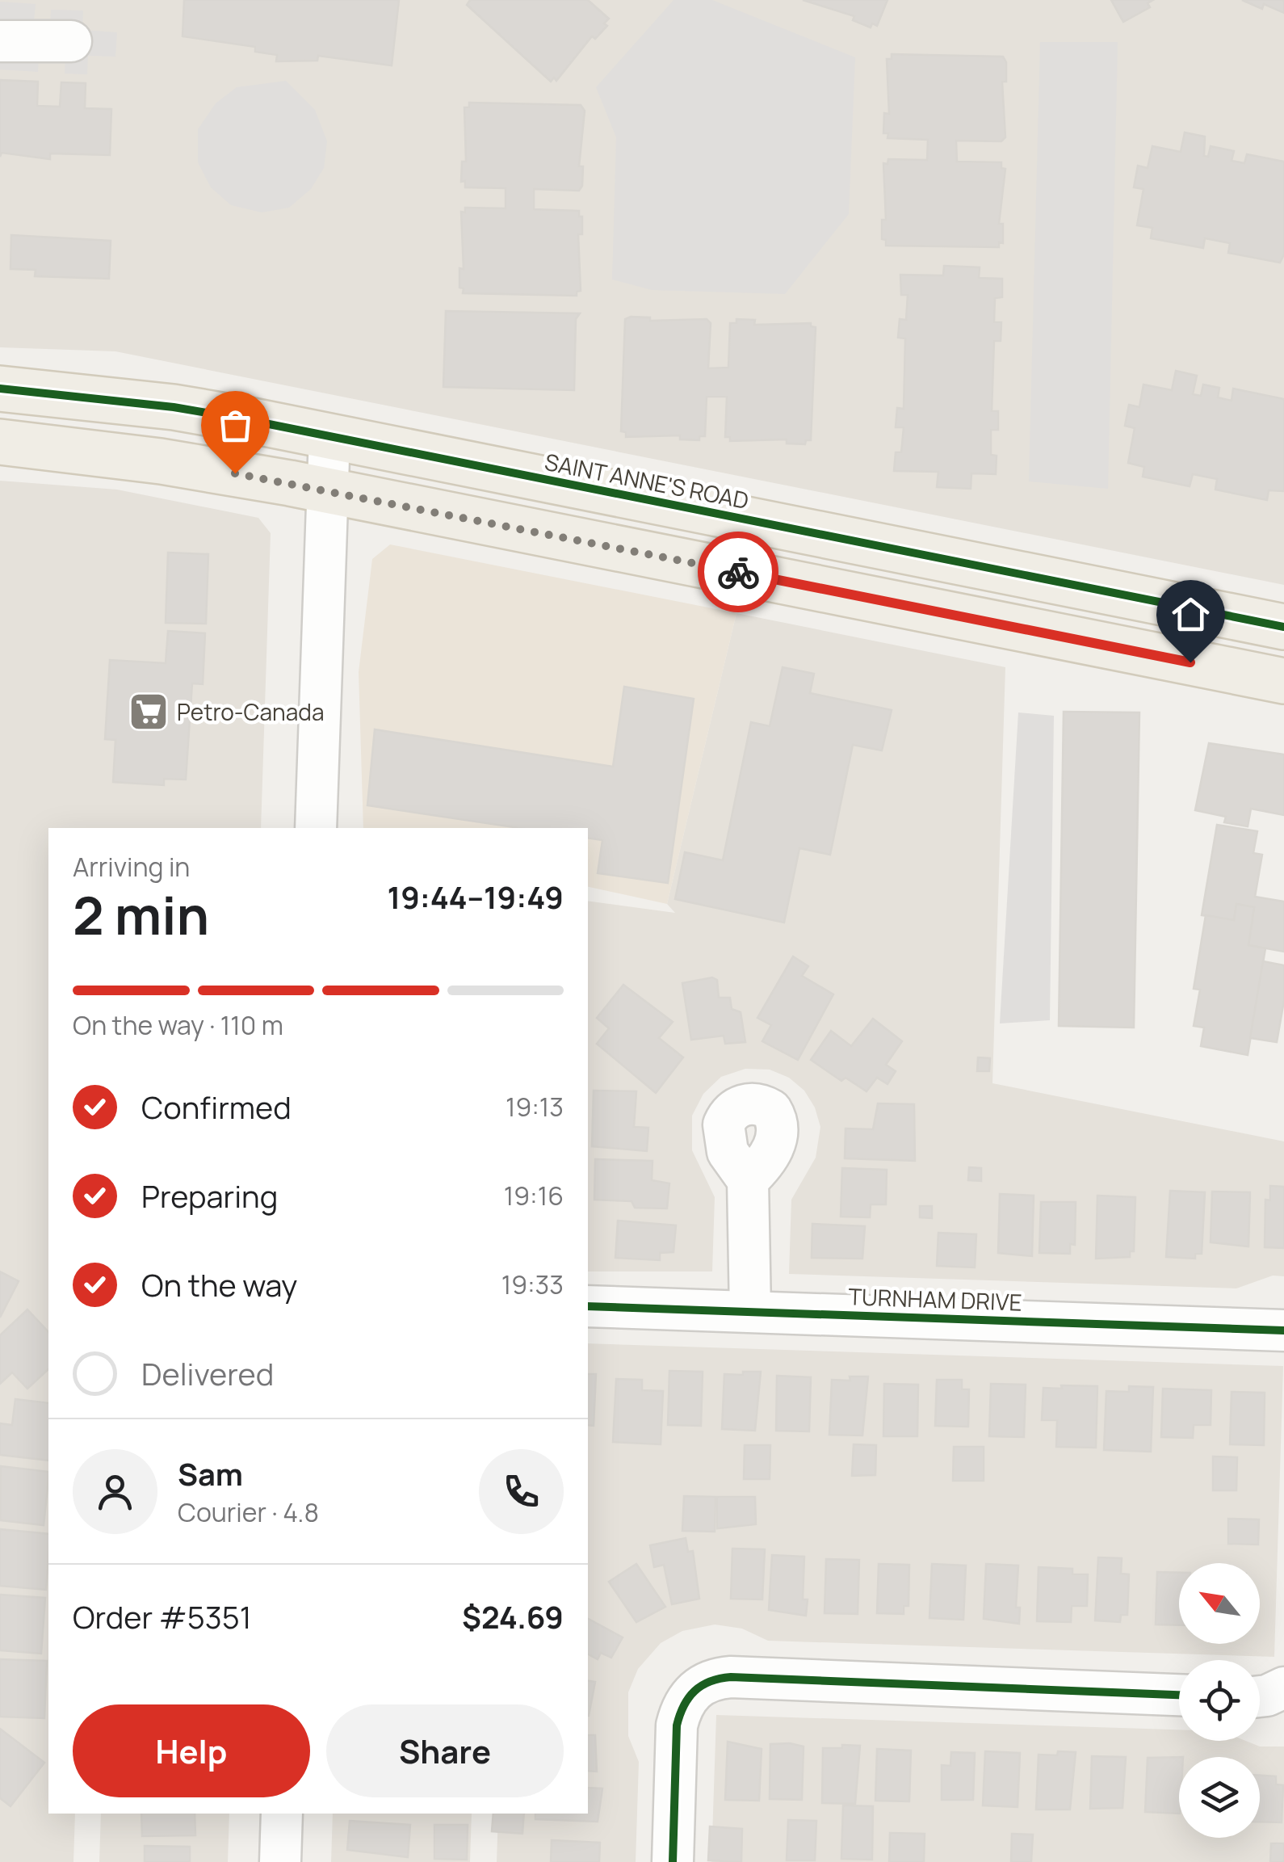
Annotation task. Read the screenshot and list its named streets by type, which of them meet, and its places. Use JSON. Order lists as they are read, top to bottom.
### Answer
{
  "streets": {
    "main road": ["SAINT ANNE'S ROAD"],
    "street": ["TURNHAM DRIVE"]
  },
  "places": {
    "supermarket": ["Petro-Canada"]
  },
  "north": "top left",
  "page": {
    "heading": ["2 min", "Arriving in", "19:44–19:49"],
    "panel": [
      "Sam",
      "Courier · 4.8",
      "Order #5351",
      "$24.69"
    ],
    "bar": "On the way · 110 m",
    "list": [
      ["Confirmed", "19:13"],
      ["Preparing", "19:16"],
      ["On the way", "19:33"],
      "Delivered"
    ],
    "buttons": ["Help", "Share"]
  }
}
